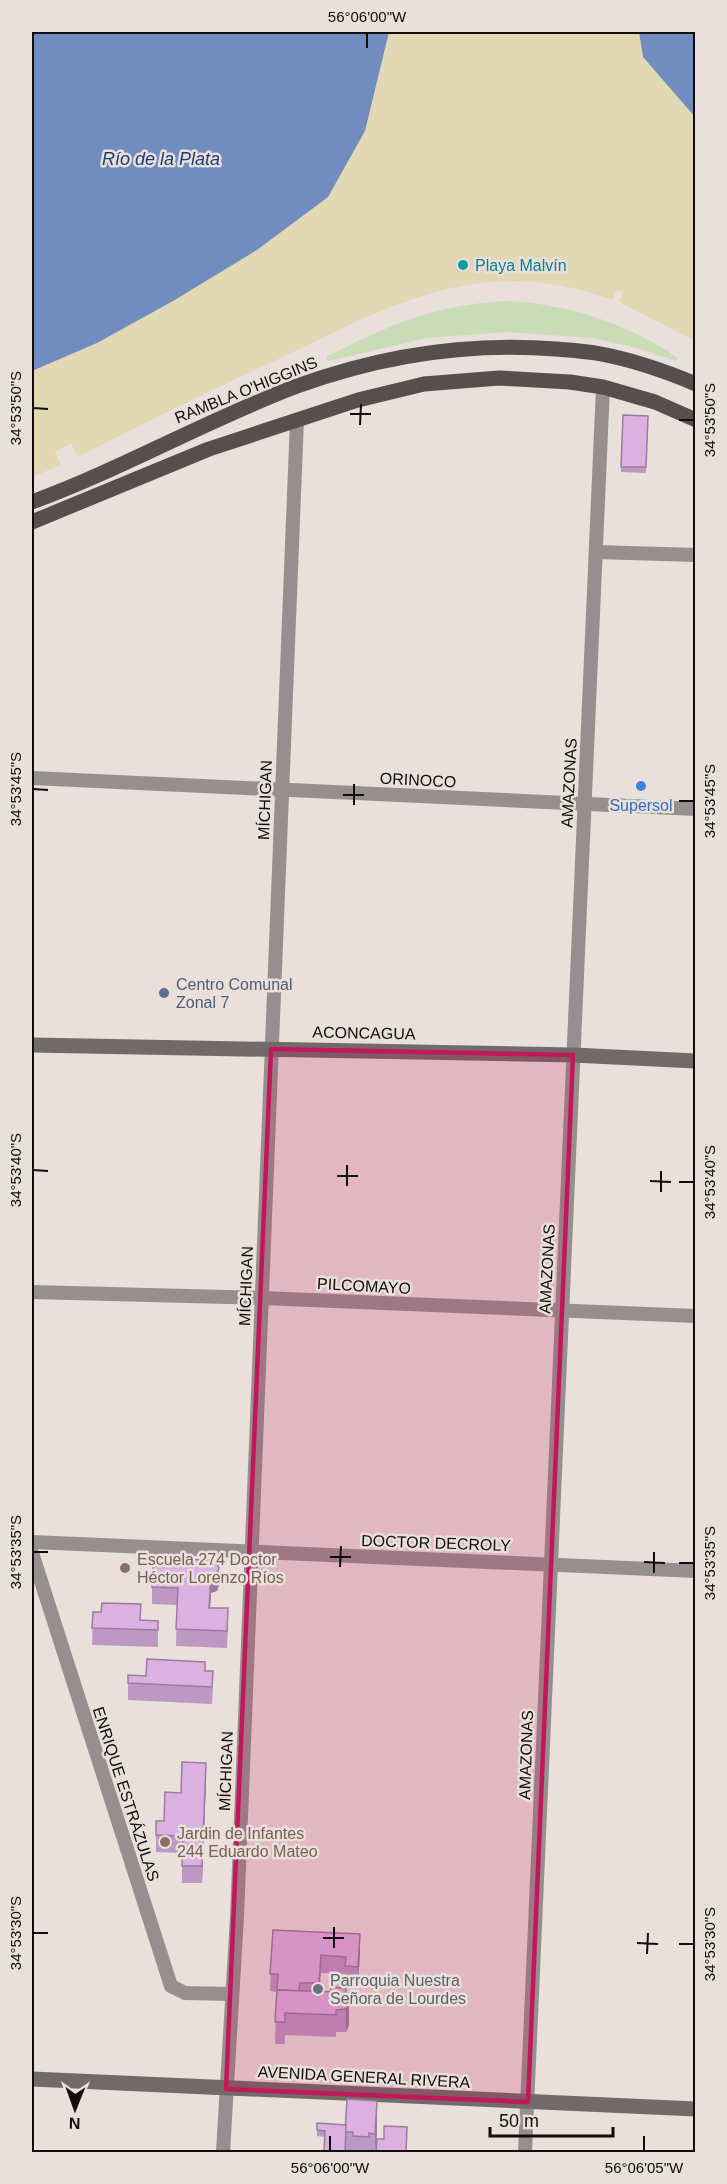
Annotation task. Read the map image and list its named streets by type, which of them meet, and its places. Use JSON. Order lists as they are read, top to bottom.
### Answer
{
  "streets": {
    "main road": ["RAMBLA O'HIGGINS"],
    "street": [
      "ORINOCO",
      "AMAZONAS",
      "MÍCHIGAN",
      "ACONCAGUA",
      "PILCOMAYO",
      "DOCTOR DECROLY",
      "ENRIQUE ESTRÁZULAS",
      "AVENIDA GENERAL RIVERA"
    ]
  },
  "crossings": [
    ["ORINOCO", "AMAZONAS"],
    ["ORINOCO", "MÍCHIGAN"],
    ["AMAZONAS", "ACONCAGUA"],
    ["AMAZONAS", "PILCOMAYO"],
    ["AMAZONAS", "DOCTOR DECROLY"],
    ["AMAZONAS", "AVENIDA GENERAL RIVERA"],
    ["MÍCHIGAN", "ACONCAGUA"],
    ["MÍCHIGAN", "PILCOMAYO"],
    ["MÍCHIGAN", "DOCTOR DECROLY"],
    ["MÍCHIGAN", "ENRIQUE ESTRÁZULAS"],
    ["MÍCHIGAN", "AVENIDA GENERAL RIVERA"]
  ],
  "water": ["Río de la Plata"],
  "places": [
    "Playa Malvín",
    "Supersol",
    "Centro Comunal Zonal 7",
    "Escuela 274 Doctor Héctor Lorenzo Ríos",
    "Jardin de Infantes 244 Eduardo Mateo",
    "Parroquia Nuestra Señora de Lourdes"
  ],
  "scale_bar": "50 m",
  "north": "bottom",
  "coordinates": [
    "56°06'00\"W",
    "34°53'50\"S",
    "34°53'45\"S",
    "34°53'40\"S",
    "34°53'35\"S",
    "34°53'30\"S",
    "56°06'05\"W"
  ]
}
